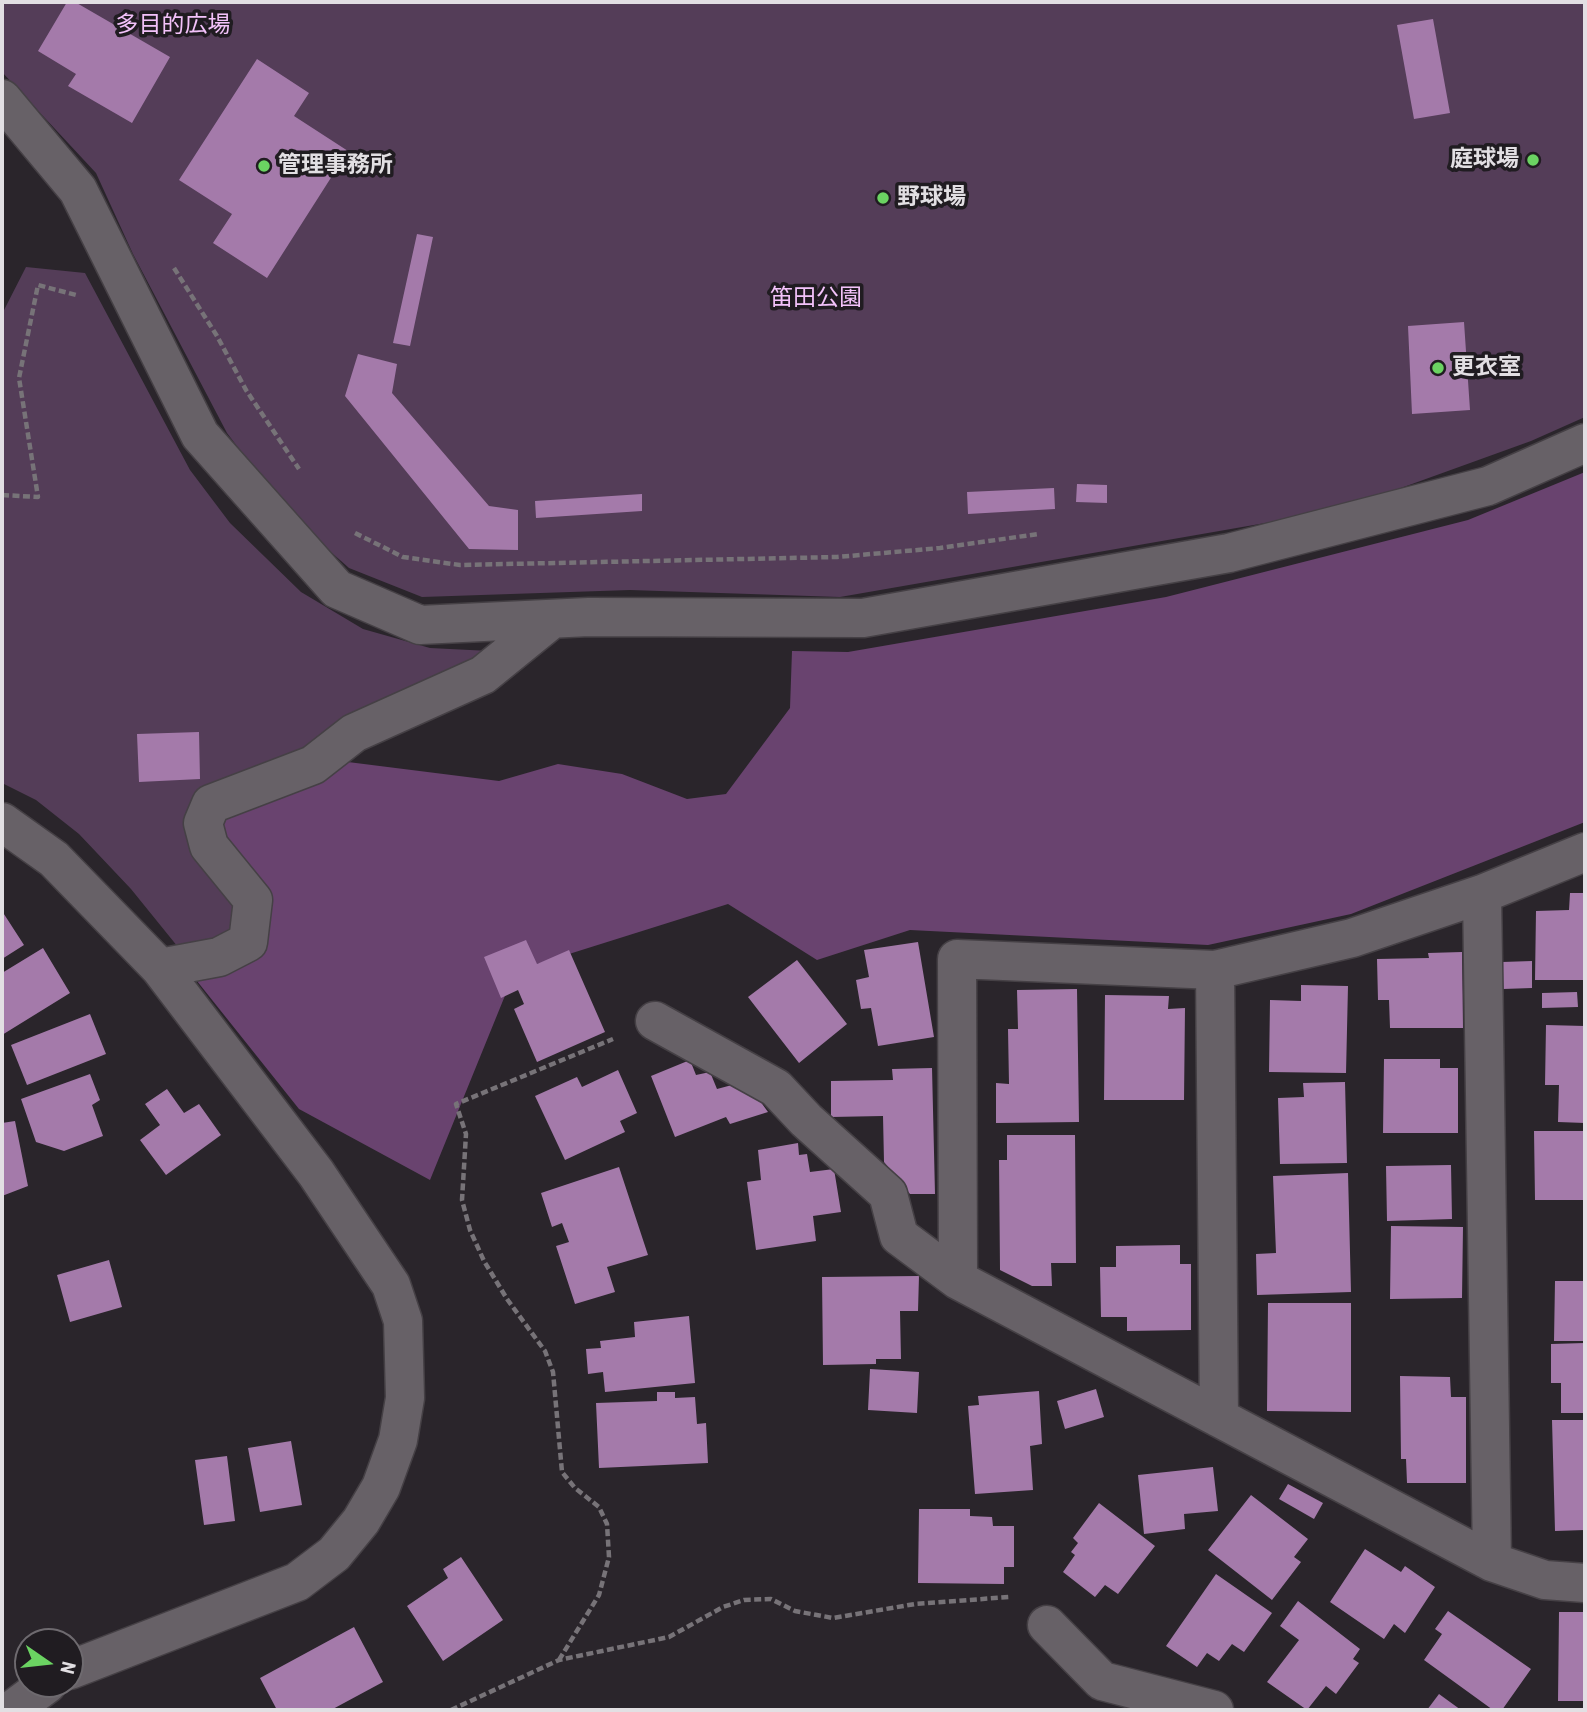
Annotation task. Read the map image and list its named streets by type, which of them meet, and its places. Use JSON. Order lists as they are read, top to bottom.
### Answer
{
  "parks": ["多目的広場", "笛田公園"],
  "places": [
    "庭球場",
    "管理事務所",
    "野球場",
    "更衣室"
  ],
  "north": "right"
}
